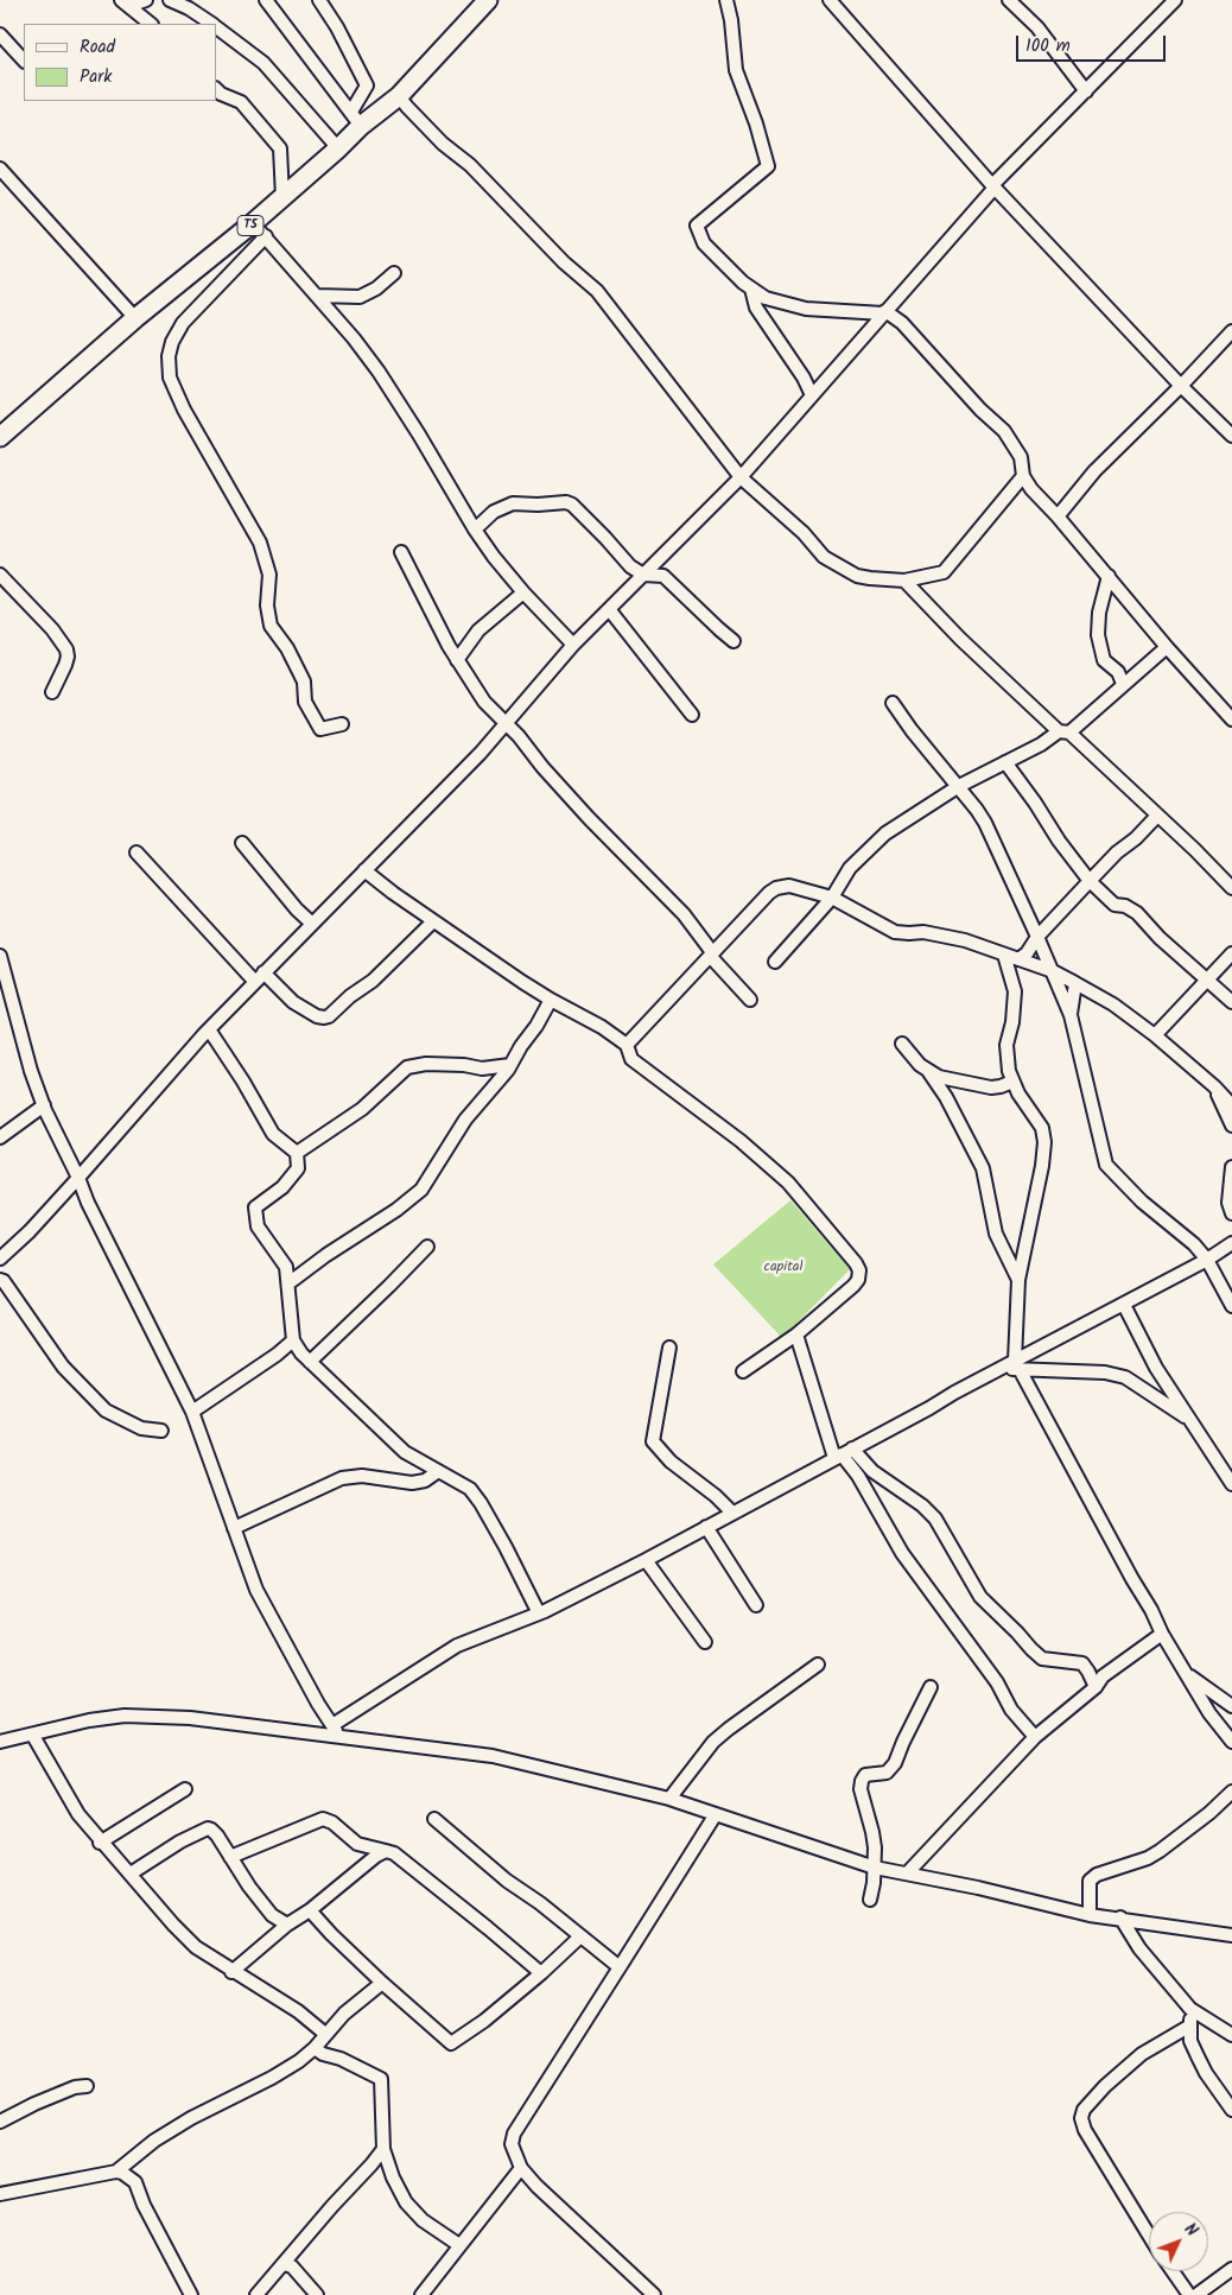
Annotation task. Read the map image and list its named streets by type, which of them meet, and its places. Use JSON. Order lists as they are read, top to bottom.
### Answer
{
  "streets": {
    "highway": ["T5"]
  },
  "parks": ["capital"],
  "legend": ["Road", "Park"],
  "scale_bar": "100 m",
  "north": "top right"
}
